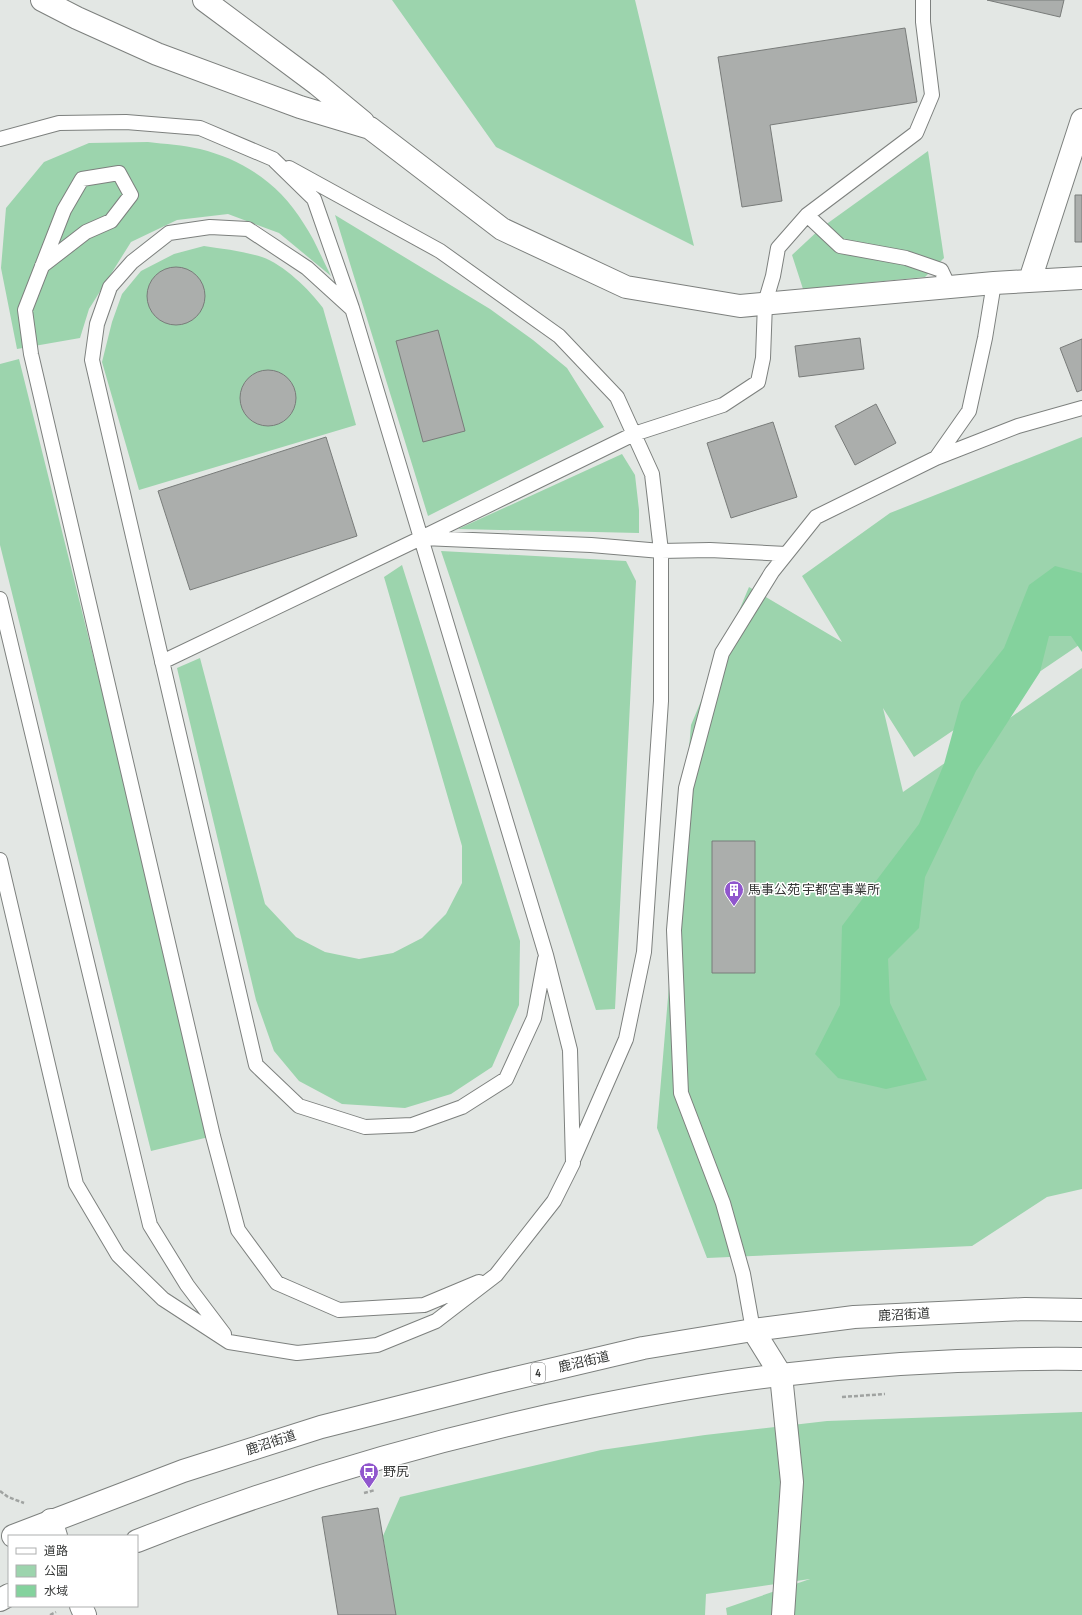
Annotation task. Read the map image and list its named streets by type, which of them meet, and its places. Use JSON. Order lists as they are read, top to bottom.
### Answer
{
  "streets": {
    "main road": ["鹿沼街道", "4"]
  },
  "places": {
    "building": ["馬事公苑 宇都宮事業所"],
    "bus stop": ["野尻"]
  },
  "legend": ["道路", "公園", "水域"]
}
